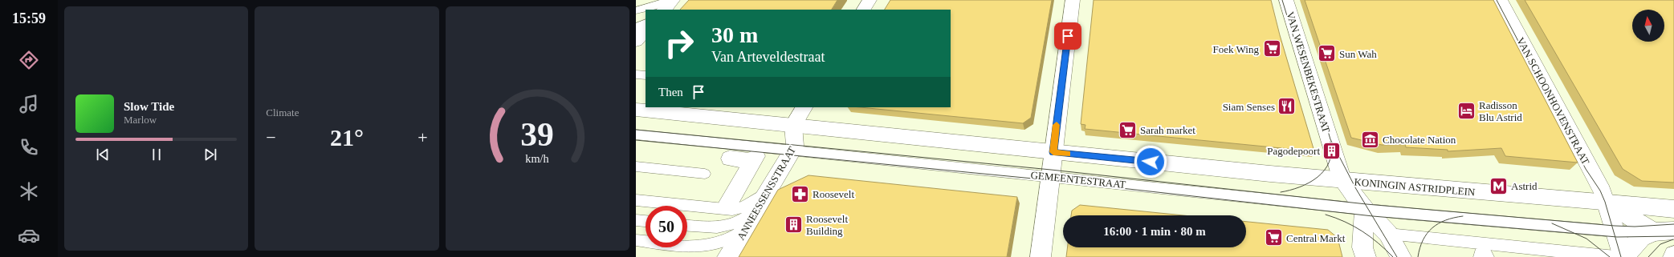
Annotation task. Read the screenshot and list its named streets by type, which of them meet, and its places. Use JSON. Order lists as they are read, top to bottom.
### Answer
{
  "streets": {
    "street": [
      "VAN WESENBEKESTRAAT",
      "VAN SCHOONHOVENSTRAAT",
      "KONINGIN ASTRIDPLEIN",
      "ANNEESSENSSTRAAT"
    ],
    "lane": ["GEMEENTESTRAAT"]
  },
  "crossings": [
    ["VAN WESENBEKESTRAAT", "KONINGIN ASTRIDPLEIN"],
    ["VAN SCHOONHOVENSTRAAT", "KONINGIN ASTRIDPLEIN"],
    ["GEMEENTESTRAAT", "KONINGIN ASTRIDPLEIN"],
    ["GEMEENTESTRAAT", "ANNEESSENSSTRAAT"]
  ],
  "places": {
    "supermarket": [
      "Foek Wing",
      "Sun Wah",
      "Sarah market",
      "Central Markt"
    ],
    "restaurant": ["Siam Senses"],
    "hotel": ["Radisson Blu Astrid"],
    "museum": ["Chocolate Nation"],
    "building": ["Pagodepoort", "Roosevelt Building"],
    "metro station": ["Astrid"],
    "pharmacy": ["Roosevelt"]
  },
  "north": "top",
  "page": {
    "tabs": "15:59",
    "tile": "Climate",
    "turn": ["30 m", "Van Arteveldestraat"],
    "then": "Then",
    "song": ["Slow Tide", "Marlow"],
    "heat": ["−", "21°", "+"],
    "limit": "50",
    "trip": "16:00 · 1 min · 80 m",
    "gauge": ["39", "km/h"]
  }
}
